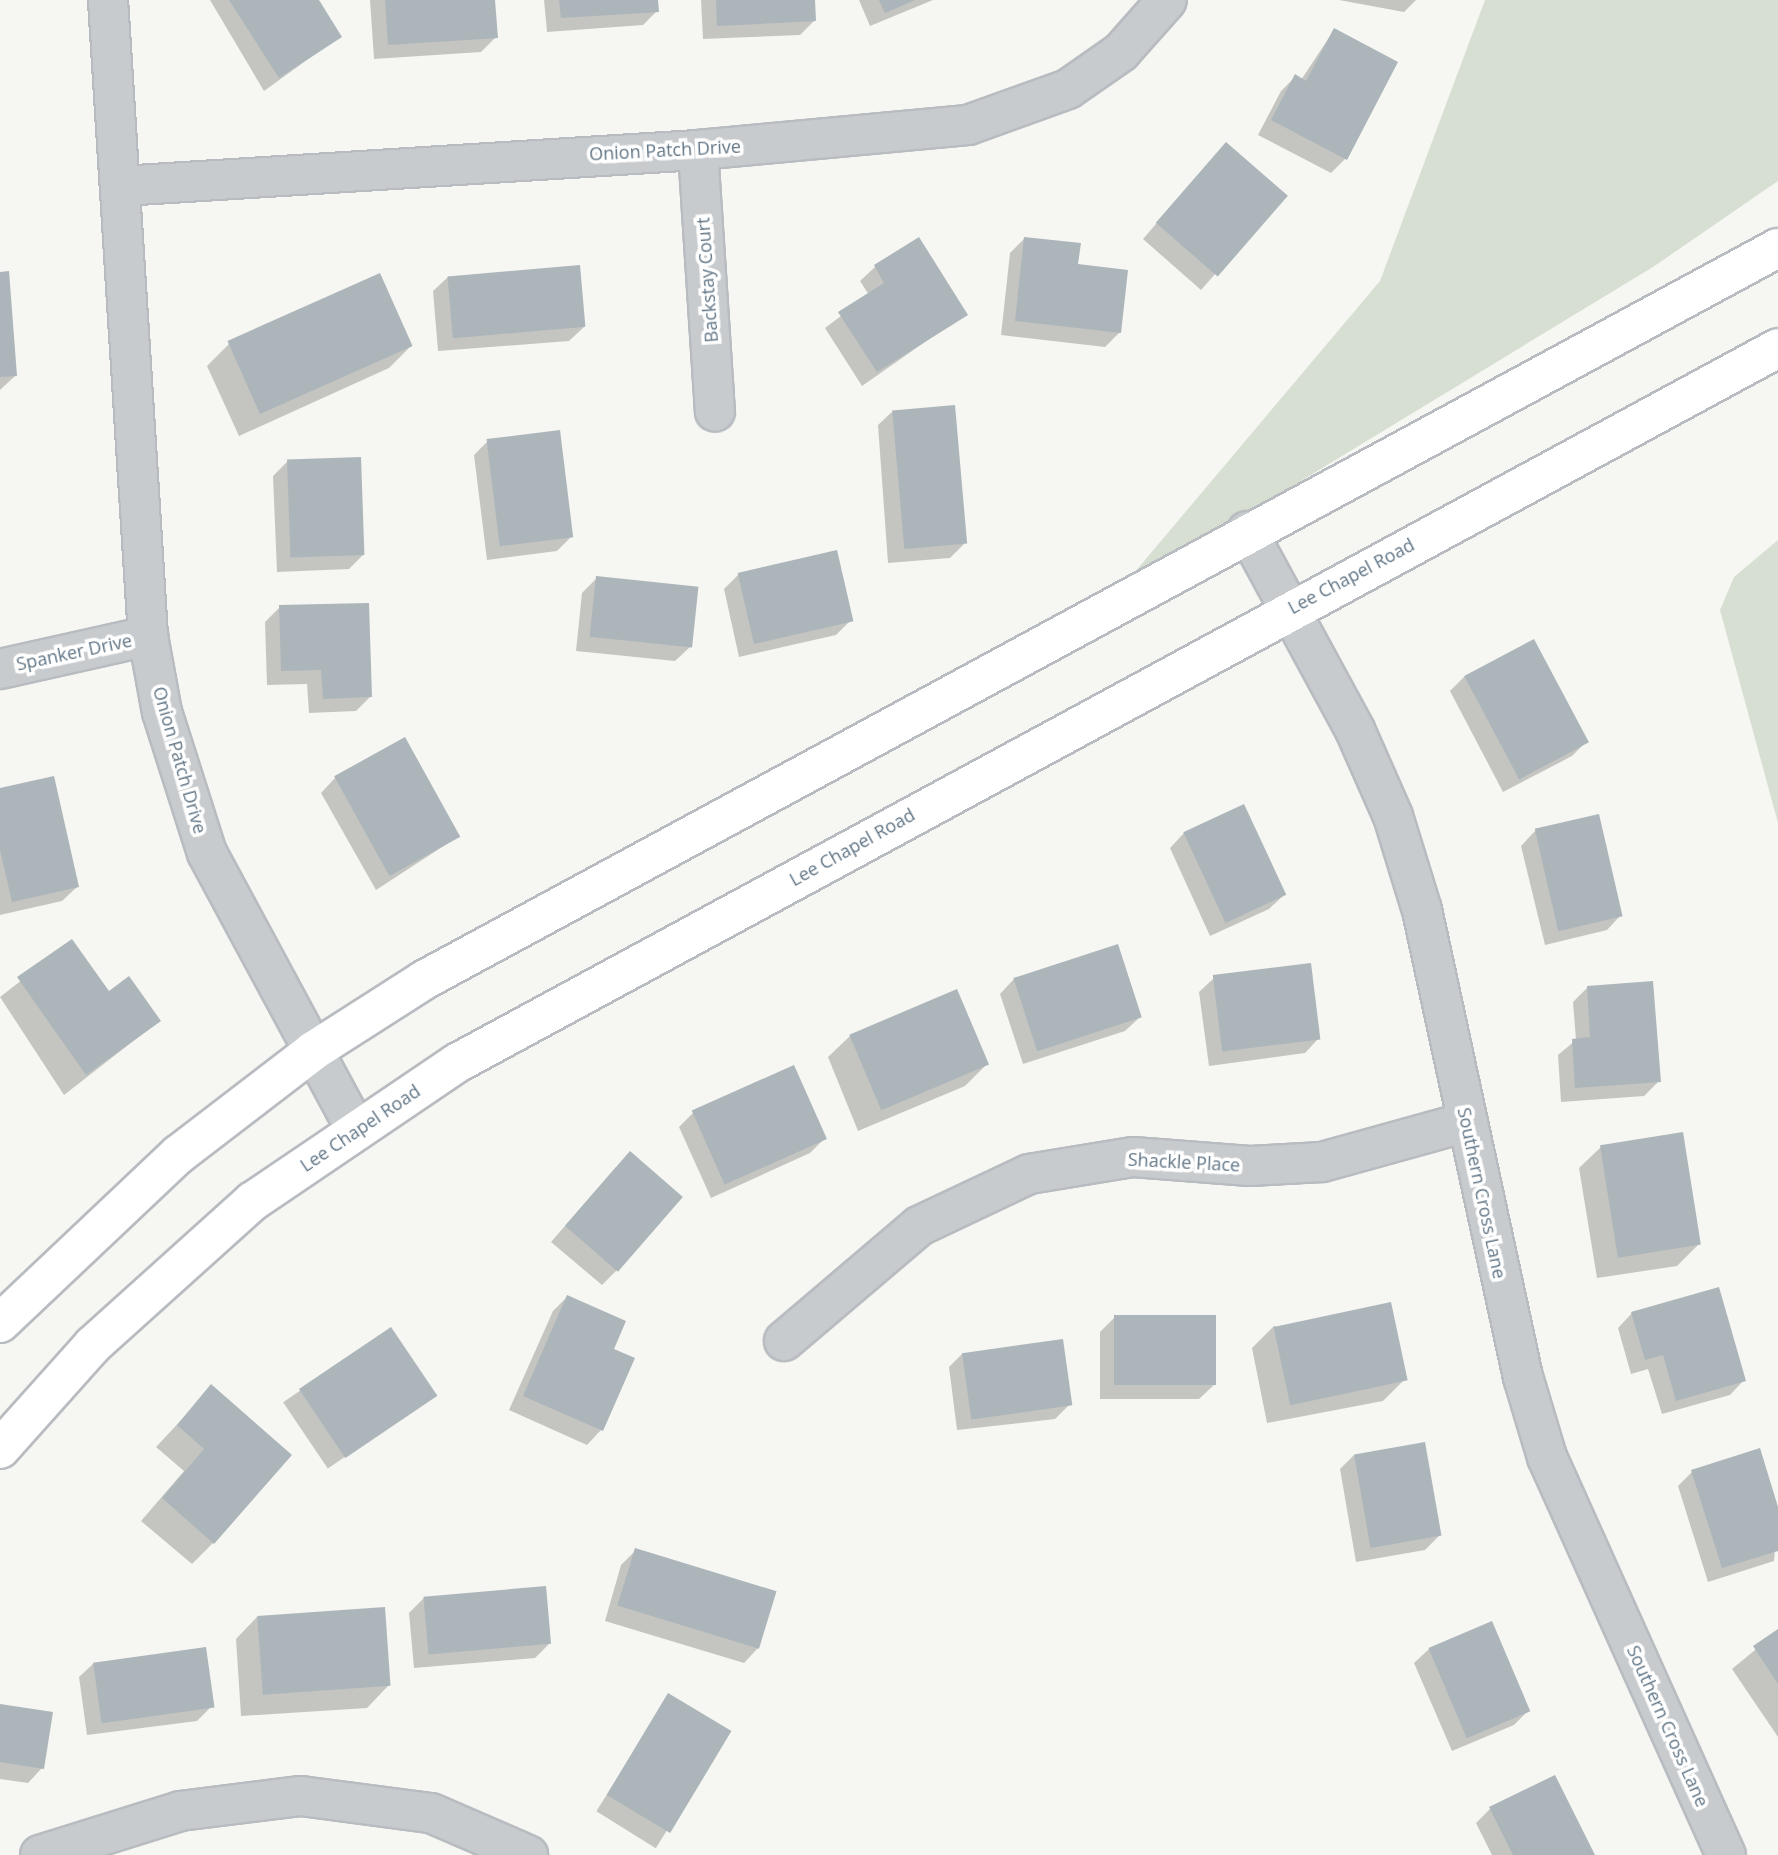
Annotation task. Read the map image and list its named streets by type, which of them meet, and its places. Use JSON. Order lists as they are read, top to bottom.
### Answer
{
  "streets": {
    "main road": ["Lee Chapel Road"],
    "street": [
      "Onion Patch Drive",
      "Backstay Court",
      "Spanker Drive",
      "Shackle Place",
      "Southern Cross Lane"
    ]
  },
  "crossings": [
    ["Onion Patch Drive", "Backstay Court"],
    ["Onion Patch Drive", "Lee Chapel Road"],
    ["Onion Patch Drive", "Spanker Drive"],
    ["Lee Chapel Road", "Southern Cross Lane"],
    ["Shackle Place", "Southern Cross Lane"]
  ]
}
